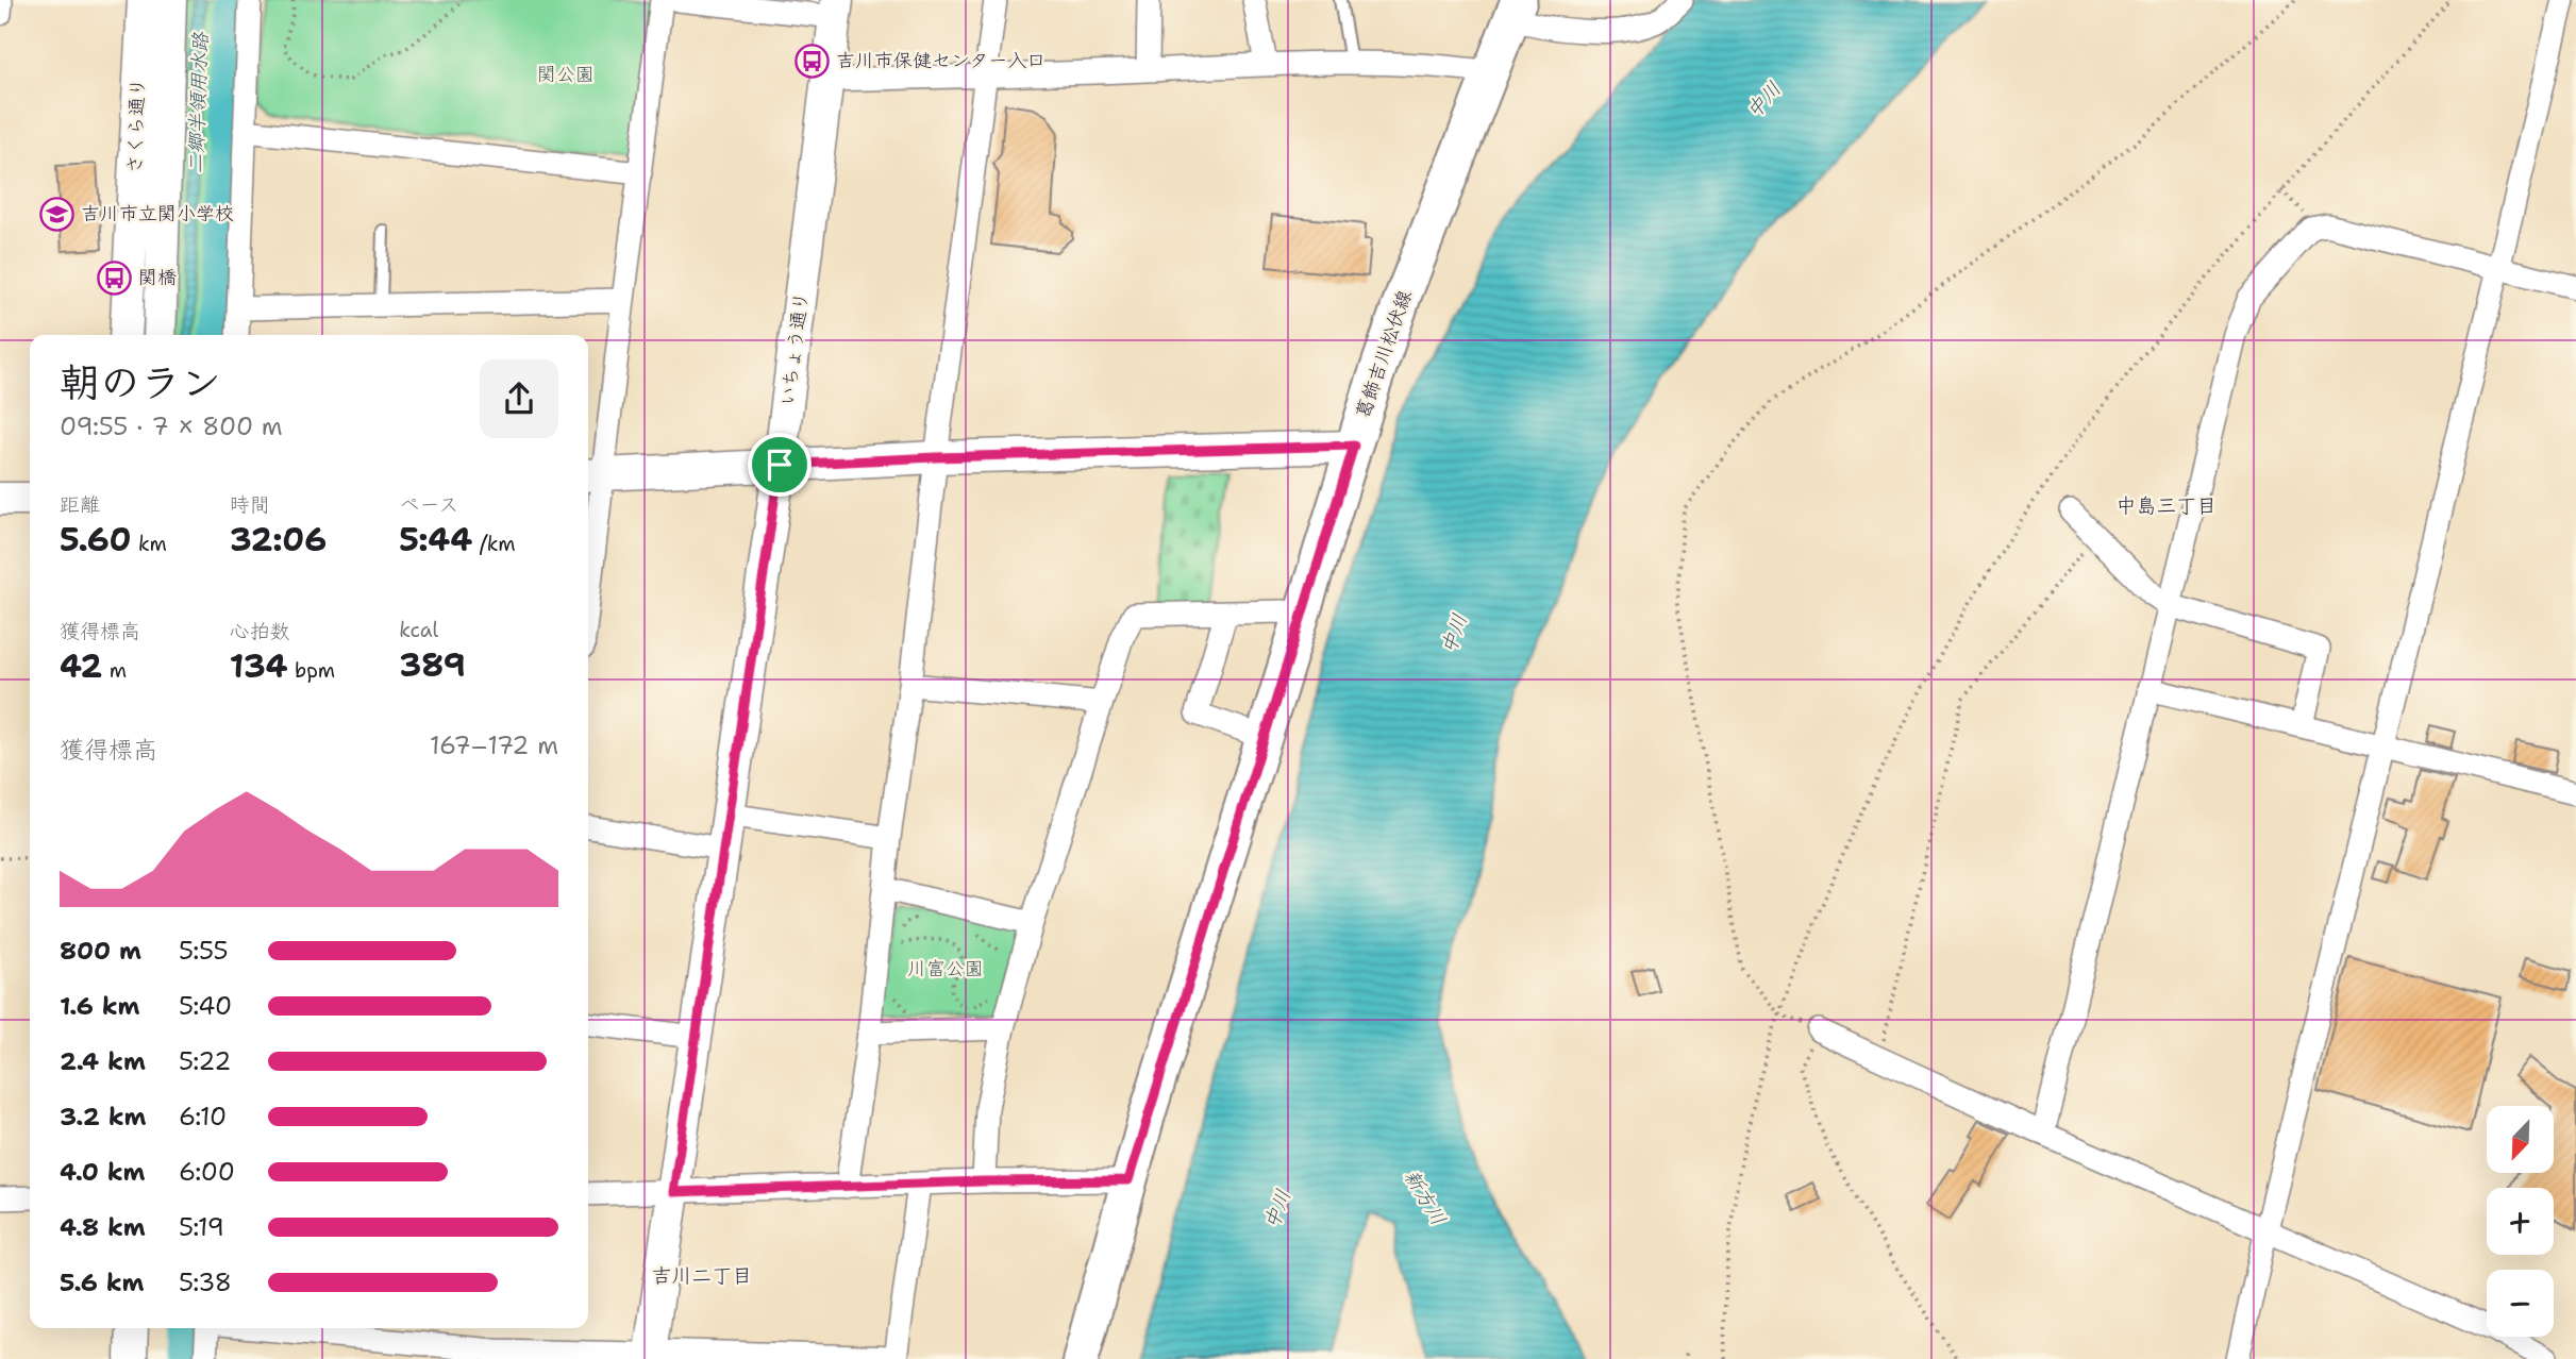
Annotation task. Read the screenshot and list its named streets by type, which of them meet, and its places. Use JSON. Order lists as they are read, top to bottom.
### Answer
{
  "streets": {
    "main road": ["葛飾吉川松伏線"],
    "street": ["さくら通り", "いちょう通り"]
  },
  "districts": ["中島三丁目", "吉川二丁目"],
  "water": ["中川", "二郷半領用水路", "新方川"],
  "parks": ["関公園", "川富公園"],
  "places": {
    "bus stop": ["吉川市保健センター入口", "関橋"],
    "school or university": ["吉川市立関小学校"]
  },
  "north": "bottom left",
  "page": {
    "heading": ["朝のラン", "09:55 · 7 × 800 m"],
    "stats": [
      ["距離", "5.60 km"],
      ["時間", "32:06"],
      ["ペース", "5:44 /km"],
      ["獲得標高", "42 m"],
      ["心拍数", "134 bpm"],
      ["kcal", "389"]
    ],
    "chart": ["獲得標高", "167–172 m"],
    "list": [
      {
        "name": "800 m",
        "note": "5:55"
      },
      {
        "name": "1.6 km",
        "note": "5:40"
      },
      {
        "name": "2.4 km",
        "note": "5:22"
      },
      {
        "name": "3.2 km",
        "note": "6:10"
      },
      {
        "name": "4.0 km",
        "note": "6:00"
      },
      {
        "name": "4.8 km",
        "note": "5:19"
      },
      {
        "name": "5.6 km",
        "note": "5:38"
      }
    ],
    "map_buttons": ["+", "−"]
  }
}
